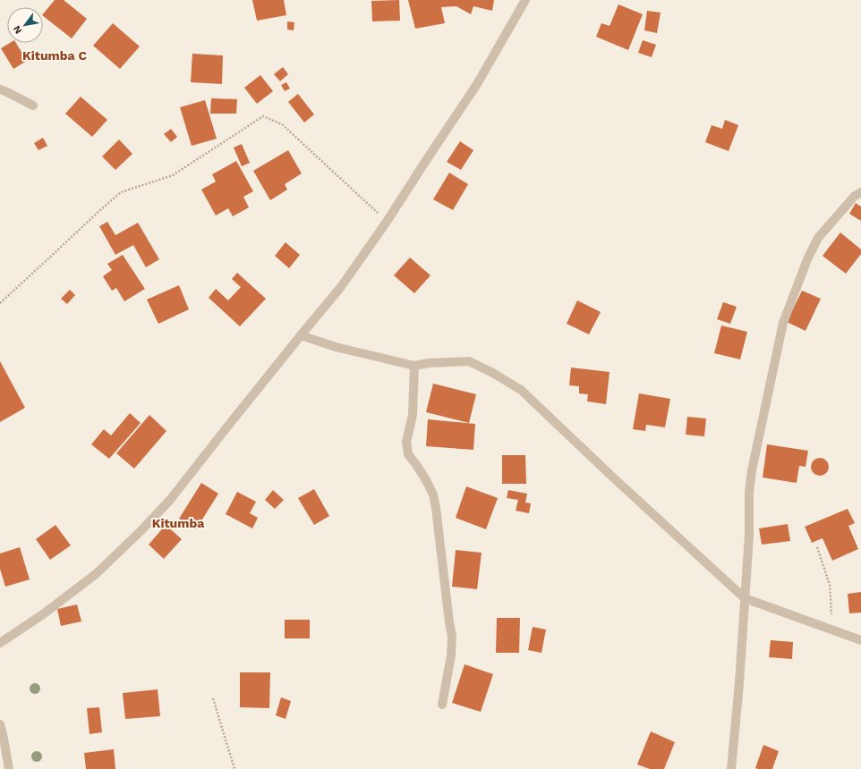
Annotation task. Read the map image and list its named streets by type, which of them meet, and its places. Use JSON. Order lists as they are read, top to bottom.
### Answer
{
  "districts": ["Kitumba C", "Kitumba"],
  "north": "bottom left"
}
